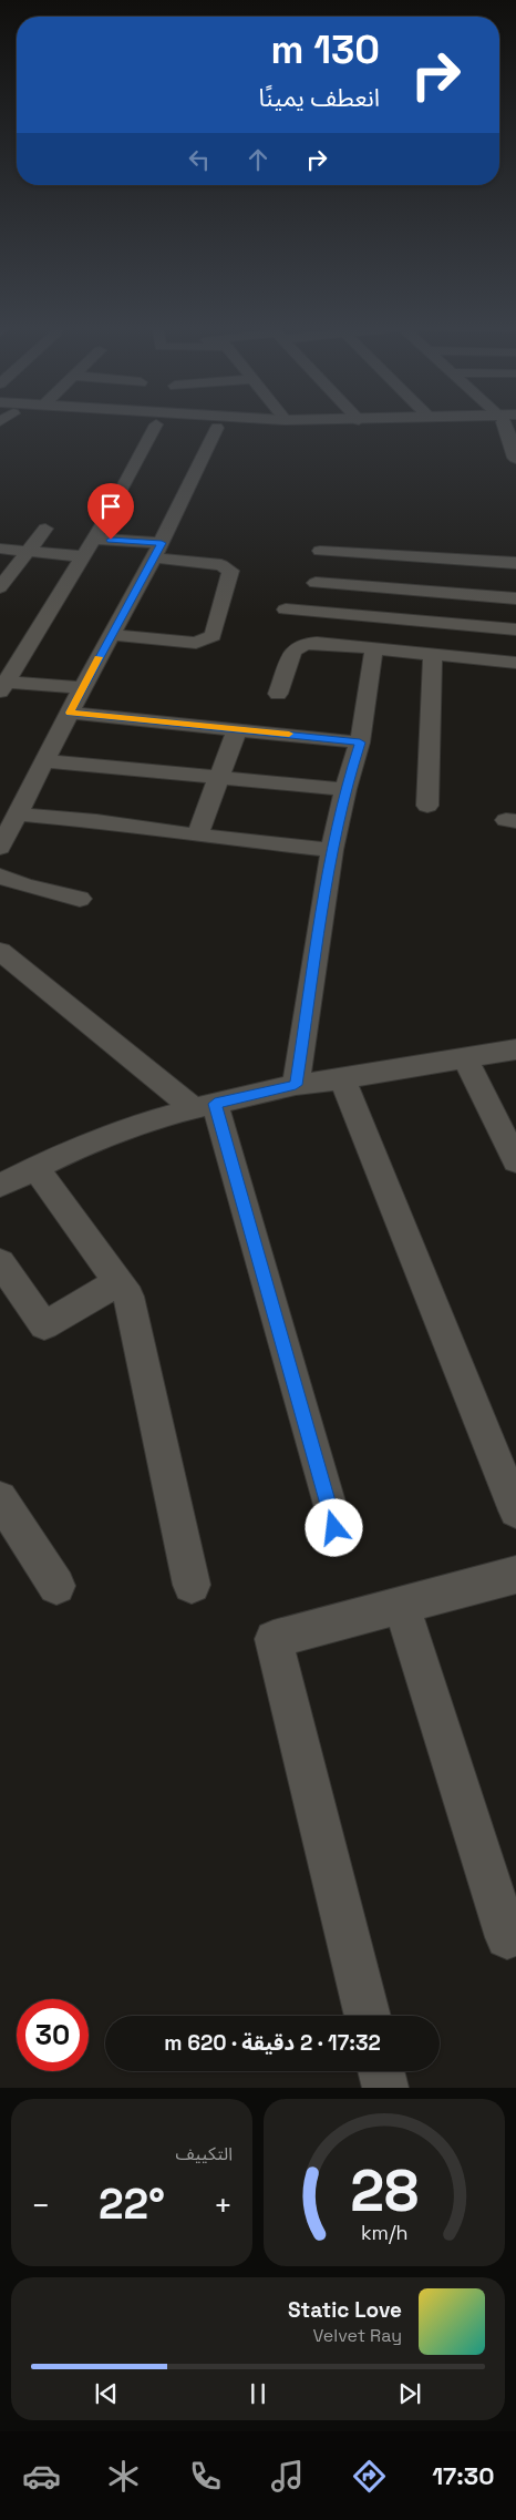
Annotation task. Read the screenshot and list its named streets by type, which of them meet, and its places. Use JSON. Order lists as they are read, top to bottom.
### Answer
{
  "page": {
    "turn": ["130 m", "انعطف يمينًا"],
    "limit": "30",
    "trip": "17:32 · 2 دقيقة · 620 m",
    "tile": "التكييف",
    "heat": ["−", "22°", "+"],
    "song": ["Static Love", "Velvet Ray"],
    "tabs": "17:30",
    "gauge": ["28", "km/h"]
  }
}
